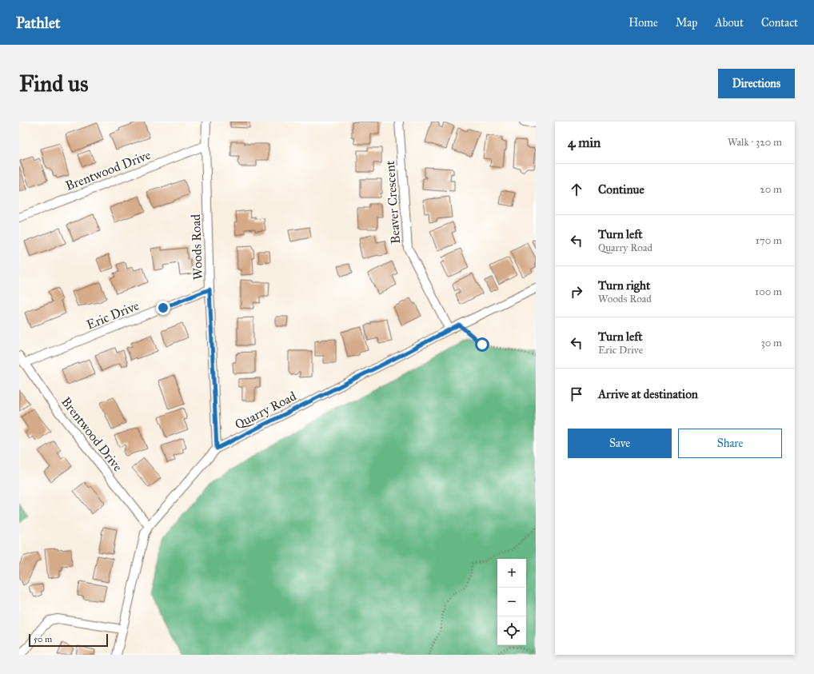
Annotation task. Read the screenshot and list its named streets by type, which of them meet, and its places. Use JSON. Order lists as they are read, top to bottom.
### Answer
{
  "streets": {
    "street": [
      "Brentwood Drive",
      "Beaver Crescent",
      "Woods Road",
      "Eric Drive",
      "Quarry Road"
    ]
  },
  "crossings": [
    ["Brentwood Drive", "Woods Road"],
    ["Brentwood Drive", "Eric Drive"],
    ["Brentwood Drive", "Quarry Road"],
    ["Beaver Crescent", "Quarry Road"],
    ["Woods Road", "Eric Drive"],
    ["Woods Road", "Quarry Road"]
  ],
  "scale_bar": "50 m",
  "page": {
    "header": "Pathlet",
    "nav": [
      "Home",
      "Map",
      "About",
      "Contact"
    ],
    "buttons": [
      "Directions",
      ["Save", "Share"]
    ],
    "title": "Find us",
    "heading": ["4 min", "Walk · 320 m"],
    "list": [
      ["Continue", "20 m"],
      ["Turn left", "Quarry Road", "170 m"],
      ["Turn right", "Woods Road", "100 m"],
      ["Turn left", "Eric Drive", "30 m"],
      "Arrive at destination"
    ],
    "map_buttons": ["+", "−"],
    "scale": "50 m"
  }
}
